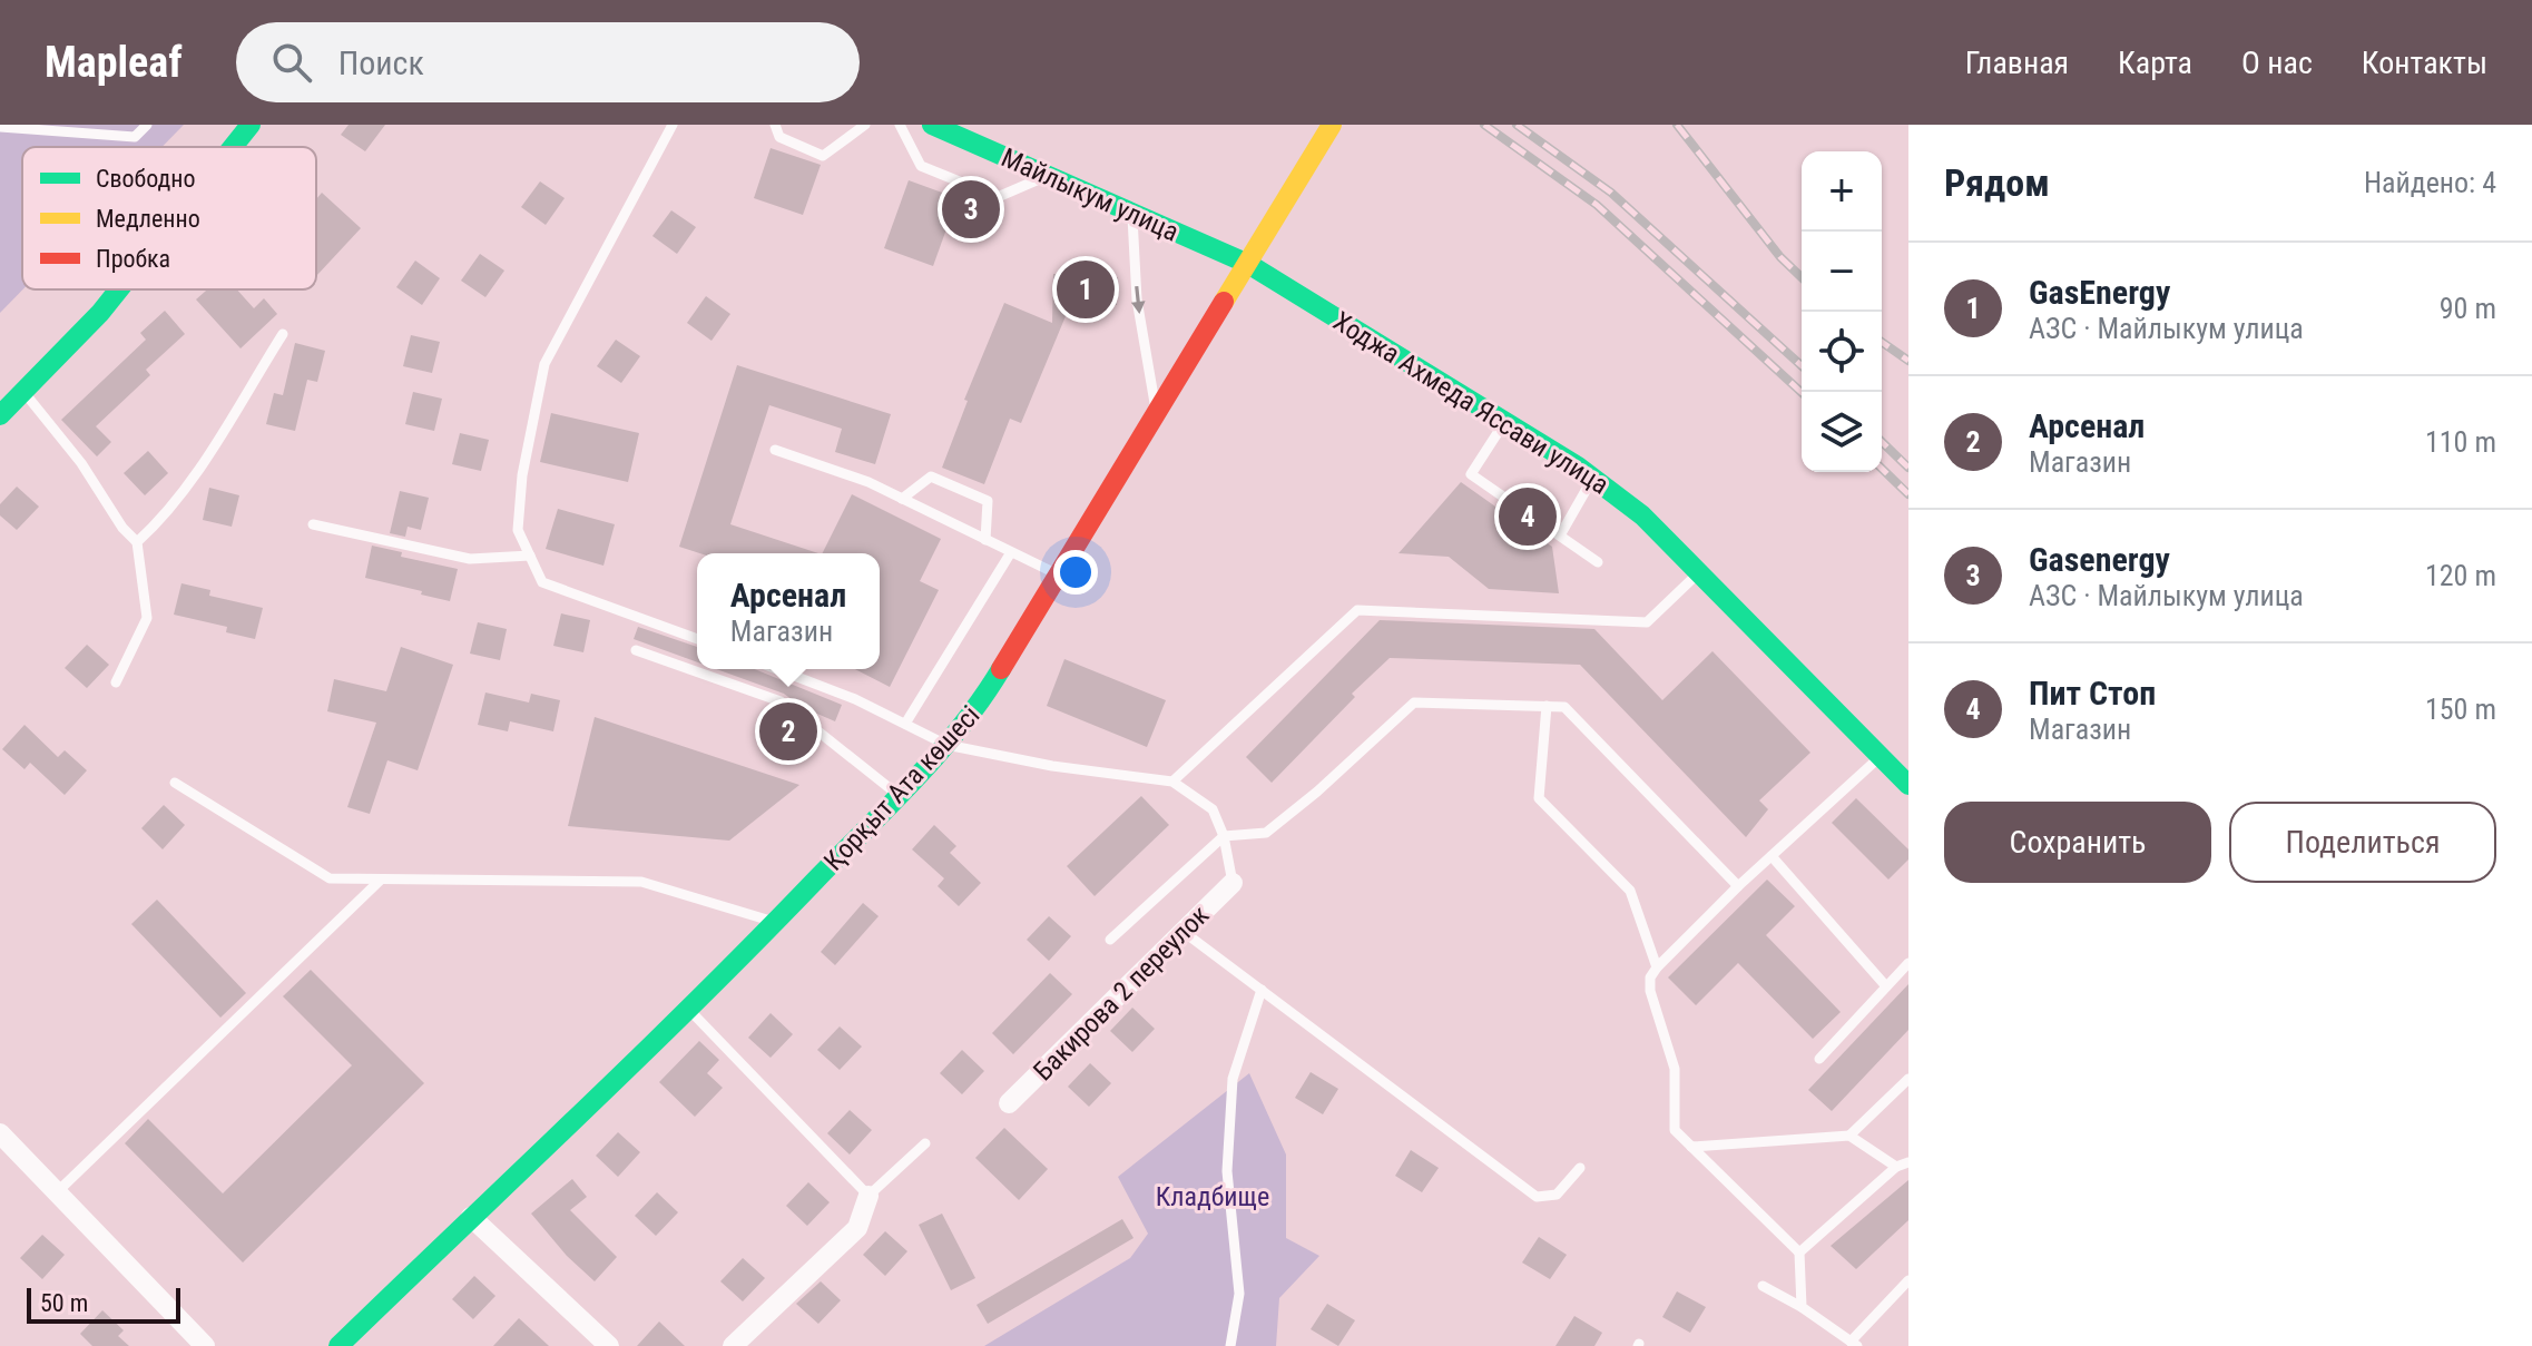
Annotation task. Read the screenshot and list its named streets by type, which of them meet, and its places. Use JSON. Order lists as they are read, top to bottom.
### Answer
{
  "streets": {
    "main road": ["Майлыкум улица", "Ходжа Ахмеда Яссави улица", "Қорқыт Ата көшесі"],
    "street": ["Бакирова 2 переулок"]
  },
  "crossings": [
    ["Майлыкум улица", "Ходжа Ахмеда Яссави улица"],
    ["Майлыкум улица", "Қорқыт Ата көшесі"],
    ["Ходжа Ахмеда Яссави улица", "Қорқыт Ата көшесі"]
  ],
  "parks": ["Кладбище"],
  "legend": ["Свободно", "Медленно", "Пробка"],
  "scale_bar": "50 m",
  "page": {
    "header": "Mapleaf",
    "search": "Поиск",
    "nav": [
      "Главная",
      "Карта",
      "О нас",
      "Контакты"
    ],
    "heading": ["Рядом", "Найдено: 4"],
    "map_buttons": ["+", "−"],
    "pins": [
      "3",
      "1",
      "4",
      "2"
    ],
    "list": [
      {
        "mark": "1",
        "name": "GasEnergy",
        "note": "АЗС · Майлыкум улица",
        "value": "90 m"
      },
      {
        "mark": "2",
        "name": "Арсенал",
        "note": "Магазин",
        "value": "110 m"
      },
      {
        "mark": "3",
        "name": "Gasenergy",
        "note": "АЗС · Майлыкум улица",
        "value": "120 m"
      },
      {
        "mark": "4",
        "name": "Пит Стоп",
        "note": "Магазин",
        "value": "150 m"
      }
    ],
    "popup": ["Арсенал", "Магазин"],
    "buttons": ["Сохранить", "Поделиться"],
    "scale": "50 m"
  }
}
